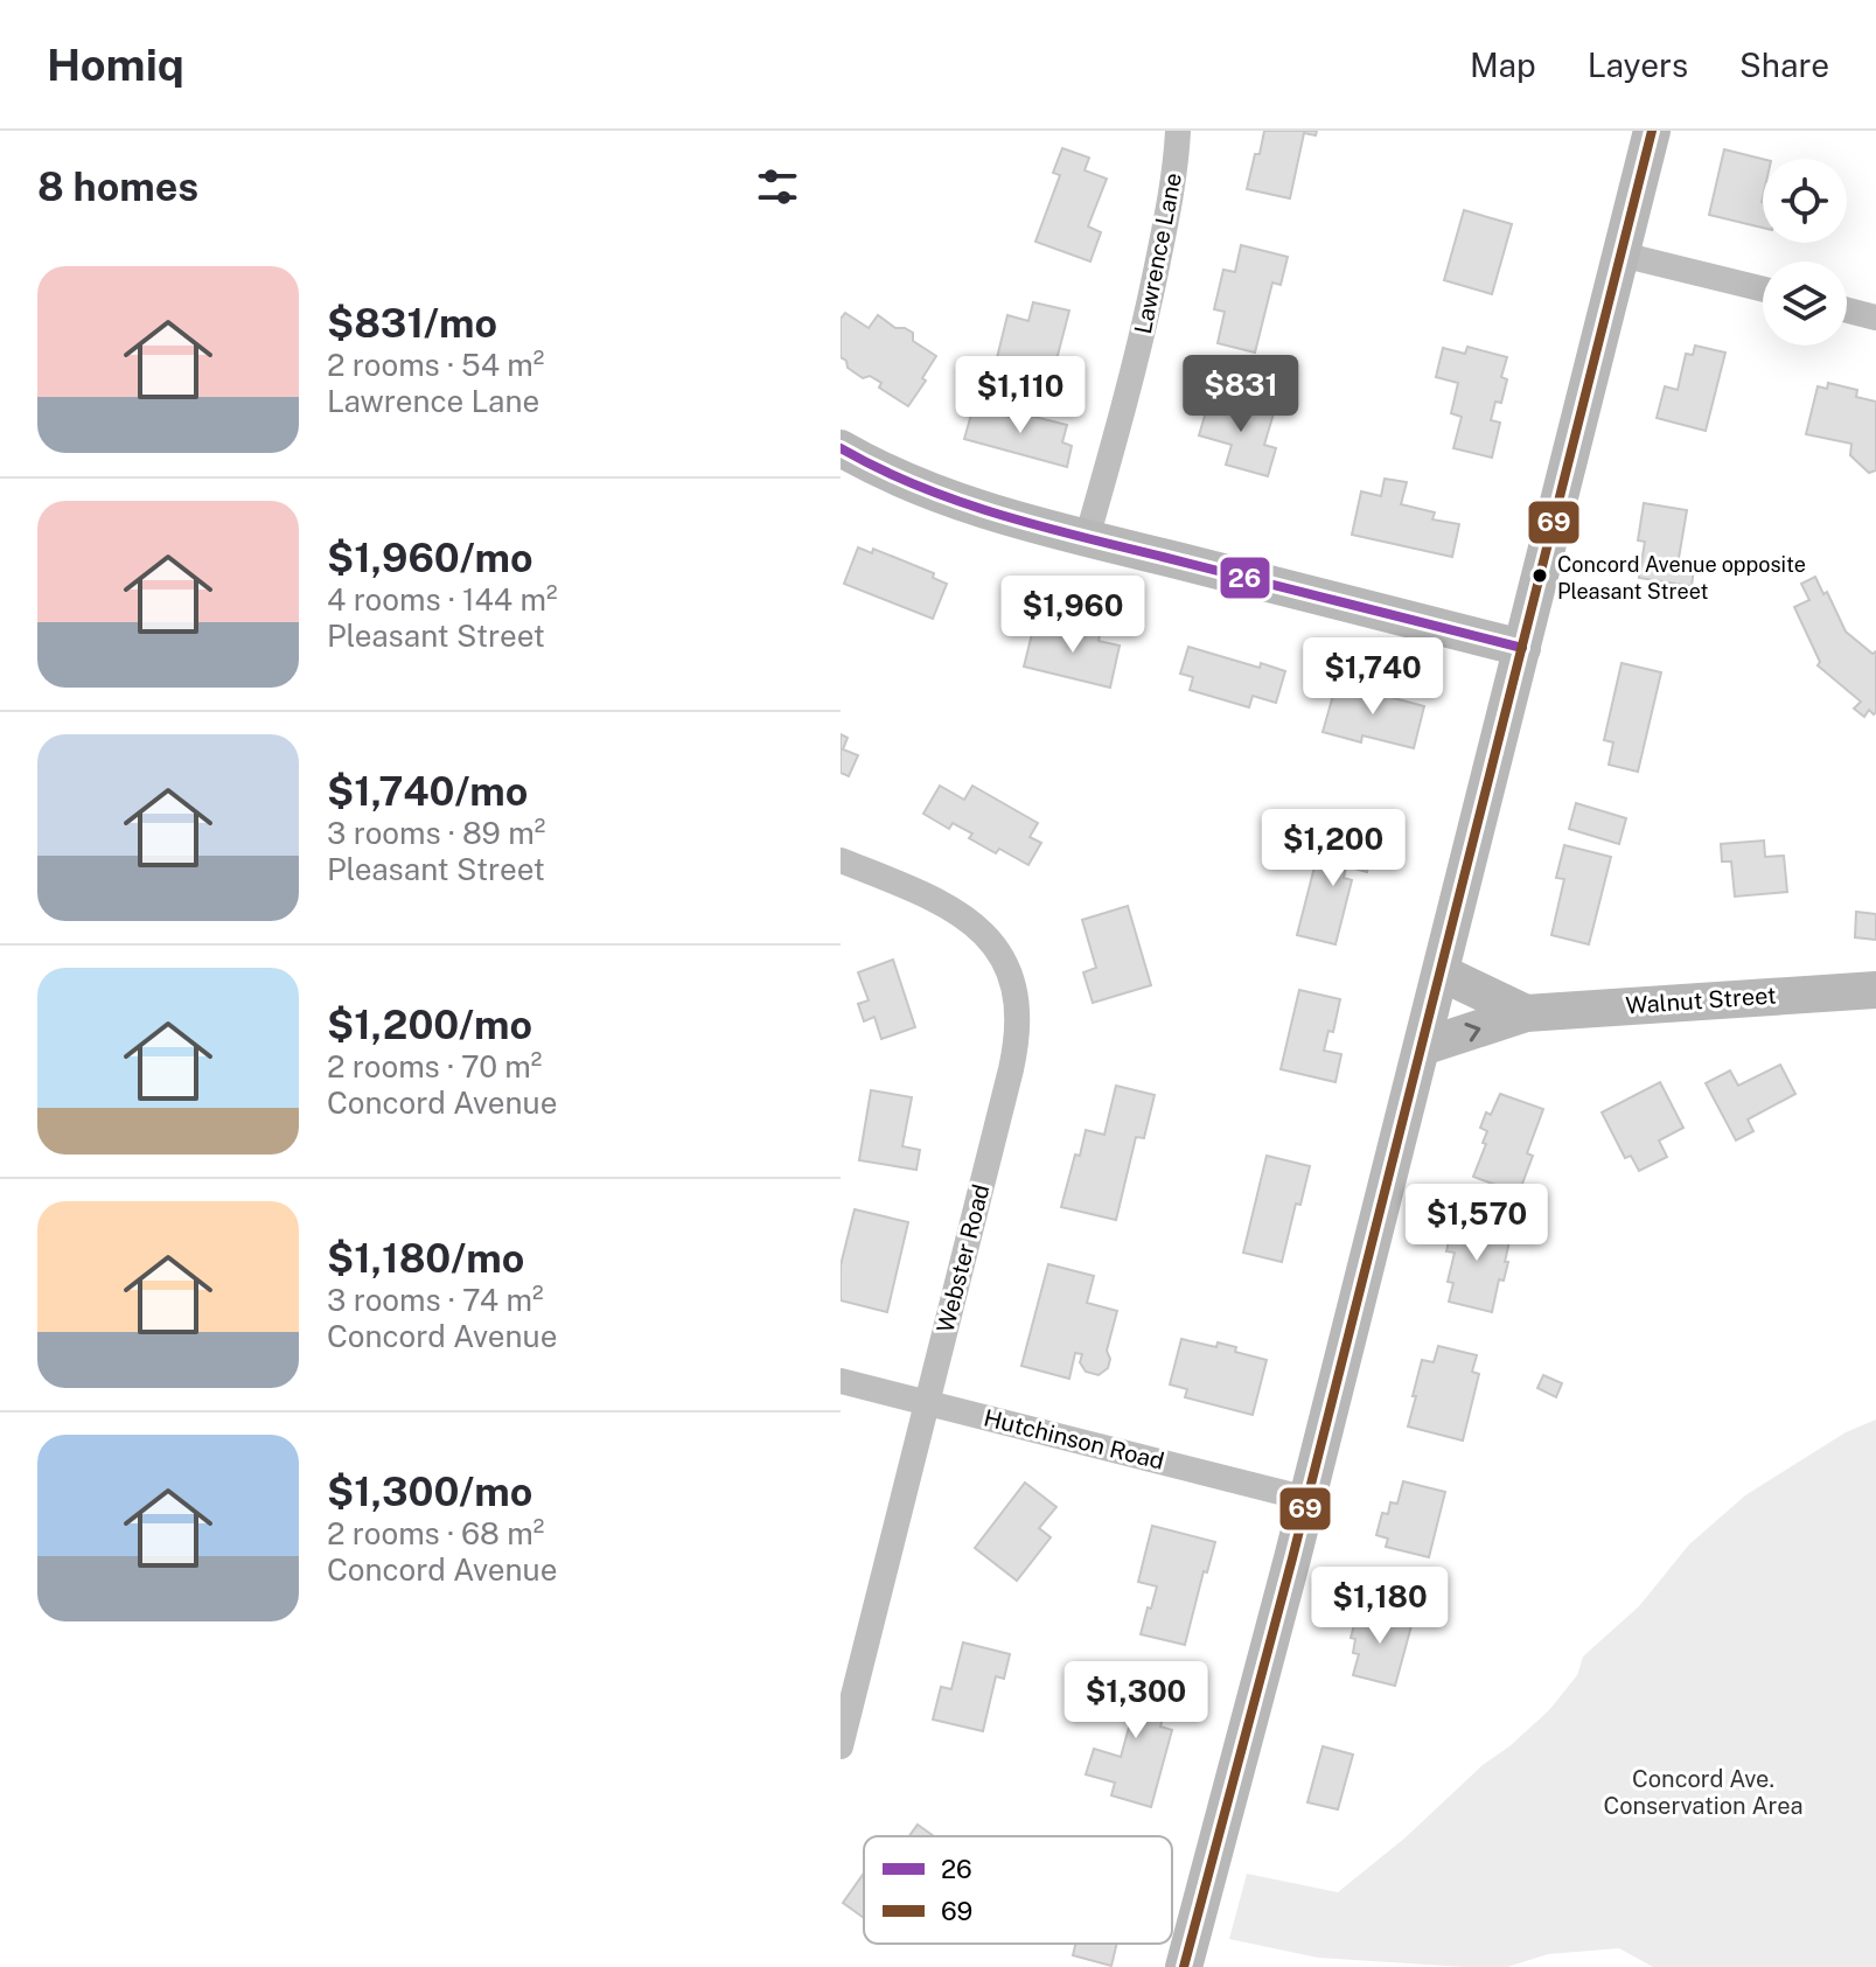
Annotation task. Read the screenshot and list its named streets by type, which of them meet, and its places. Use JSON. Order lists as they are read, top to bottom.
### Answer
{
  "streets": {
    "main road": ["Walnut Street"],
    "street": ["Lawrence Lane", "Webster Road", "Hutchinson Road"]
  },
  "crossings": [
    ["Webster Road", "Hutchinson Road"]
  ],
  "parks": ["Concord Ave. Conservation Area"],
  "places": ["Concord Avenue opposite Pleasant Street"],
  "lines": ["transit line 69", "transit line 26"],
  "legend": ["26", "69"],
  "page": {
    "header": "Homiq",
    "nav": ["Map", "Layers", "Share"],
    "heading": "8 homes",
    "list": [
      {
        "name": "$831/mo",
        "note": "2 rooms · 54 m² · Lawrence Lane"
      },
      {
        "name": "$1,960/mo",
        "note": "4 rooms · 144 m² · Pleasant Street"
      },
      {
        "name": "$1,740/mo",
        "note": "3 rooms · 89 m² · Pleasant Street"
      },
      {
        "name": "$1,200/mo",
        "note": "2 rooms · 70 m² · Concord Avenue"
      },
      {
        "name": "$1,180/mo",
        "note": "3 rooms · 74 m² · Concord Avenue"
      },
      {
        "name": "$1,300/mo",
        "note": "2 rooms · 68 m² · Concord Avenue"
      }
    ],
    "price": [
      "$831",
      "$1,110",
      "$1,960",
      "$1,740",
      "$1,200",
      "$1,570",
      "$1,180",
      "$1,300"
    ]
  }
}
